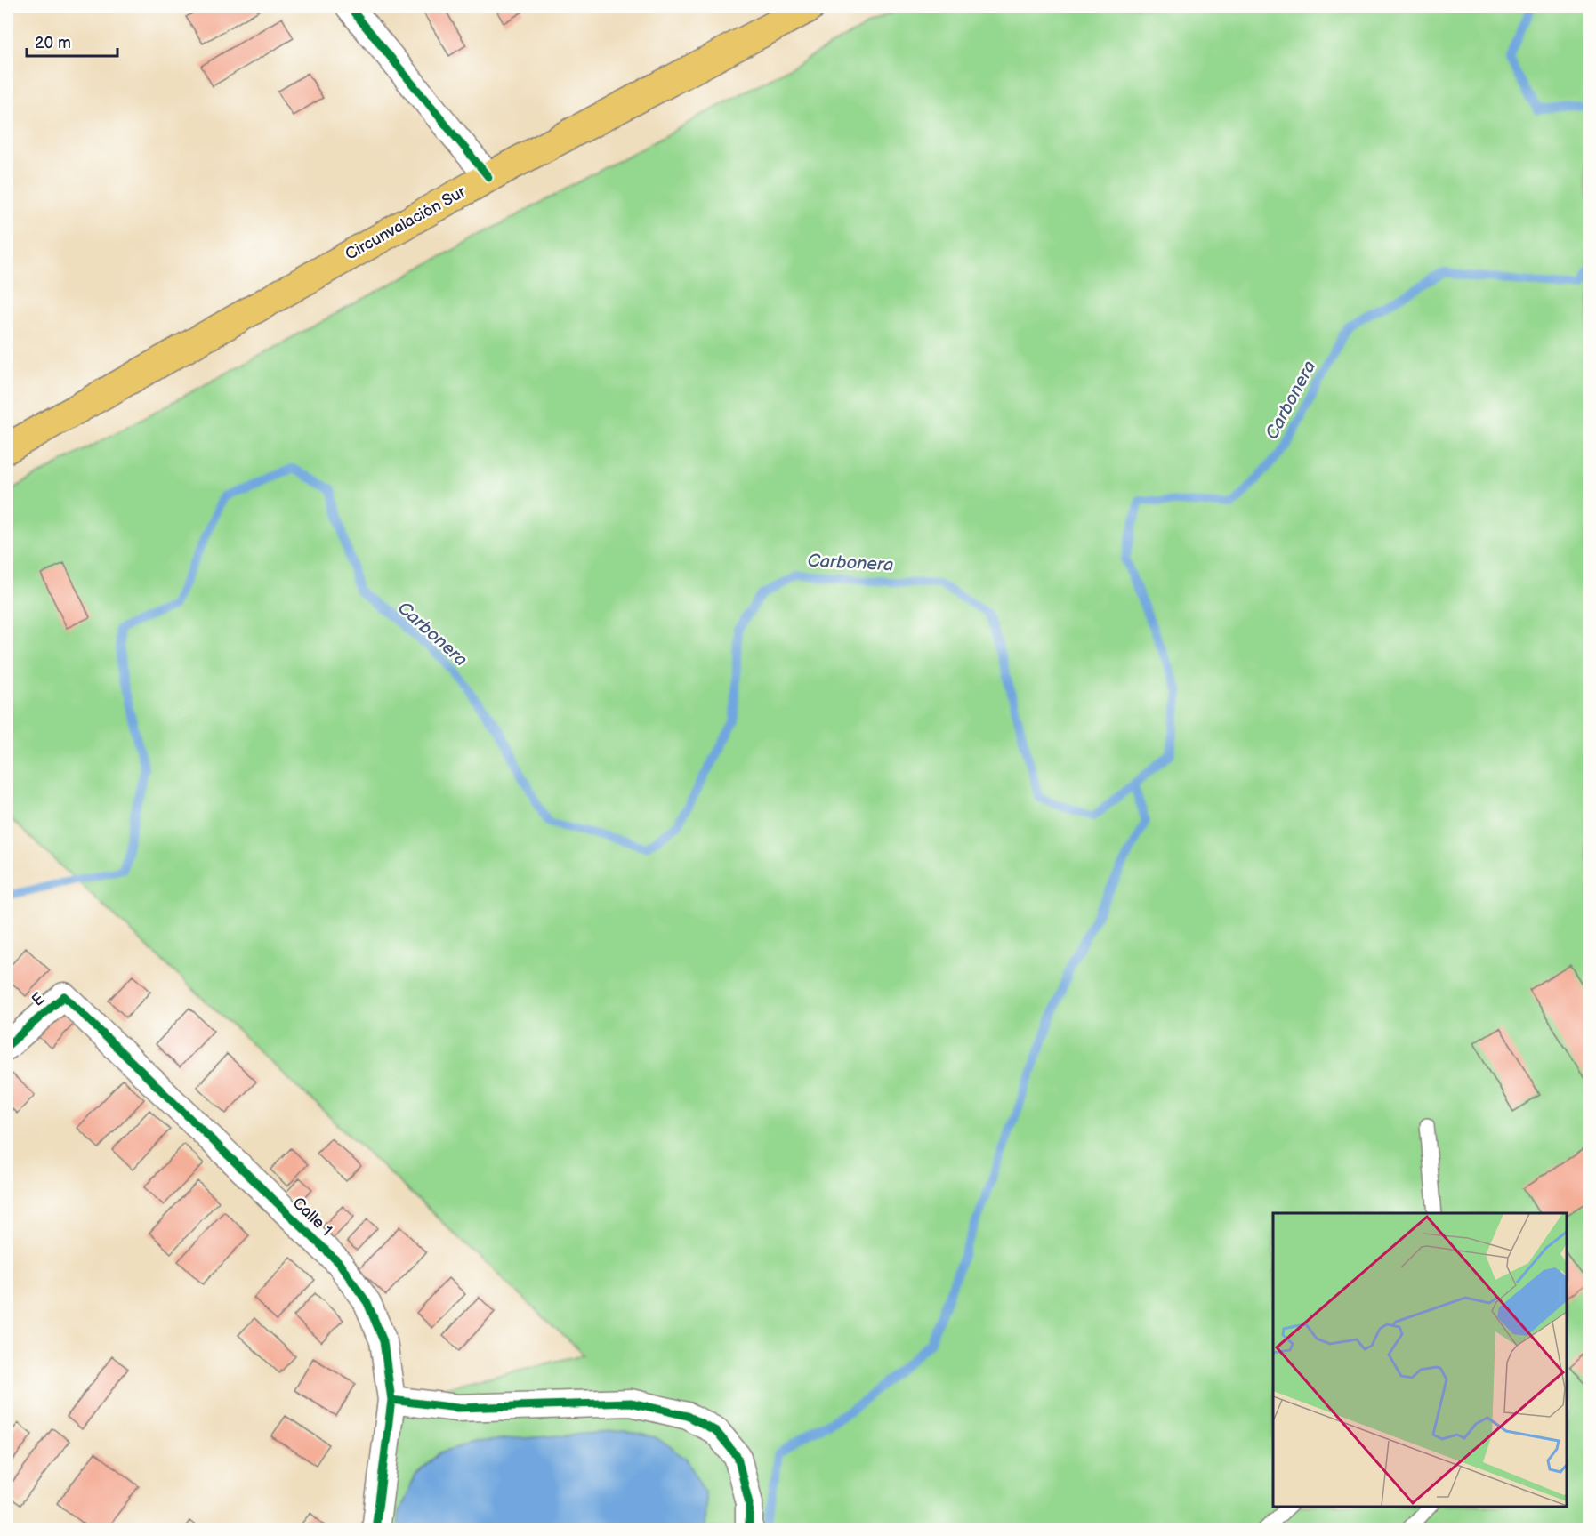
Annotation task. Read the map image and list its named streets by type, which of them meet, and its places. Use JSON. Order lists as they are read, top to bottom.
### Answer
{
  "streets": {
    "main road": ["Circunvalación Sur"],
    "street": ["E", "Calle 1"]
  },
  "crossings": [
    ["E", "Calle 1"]
  ],
  "water": ["Carbonera"],
  "scale_bar": "20 m"
}
